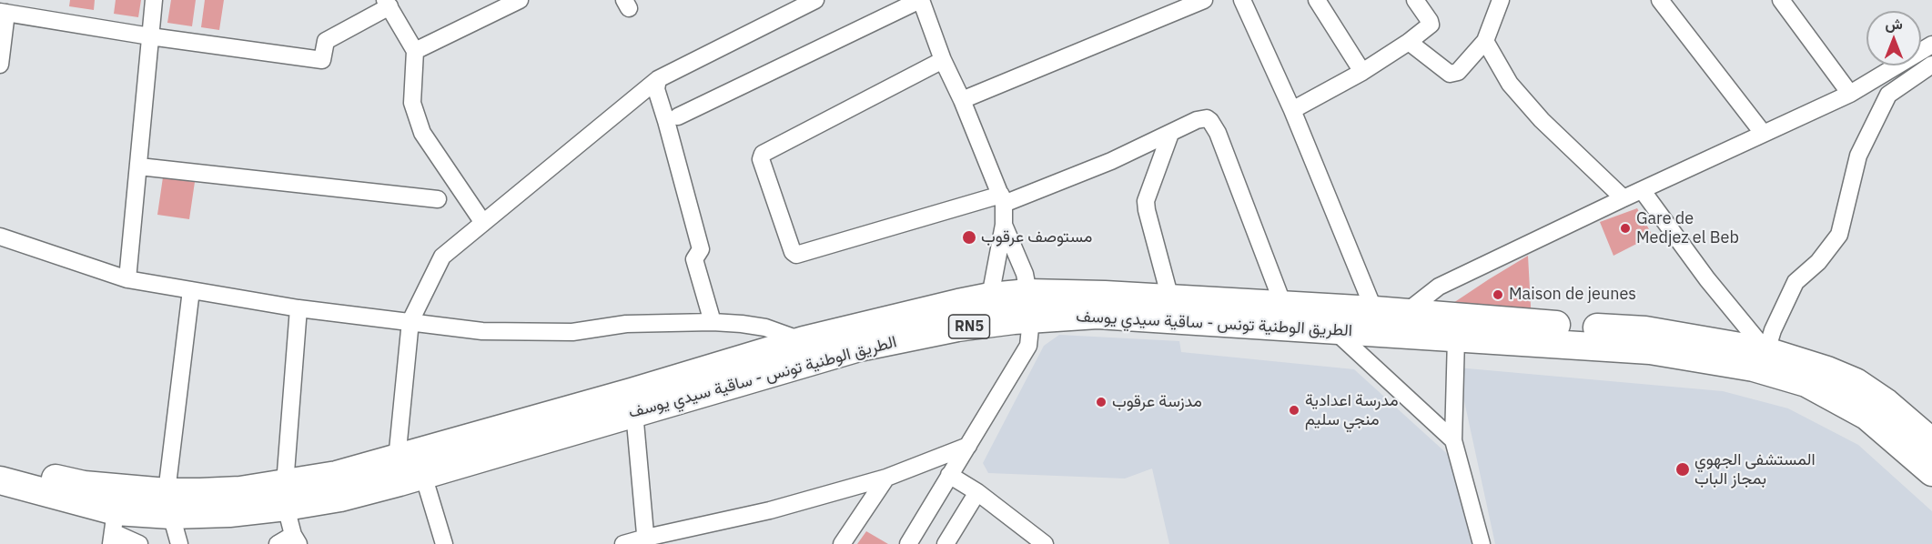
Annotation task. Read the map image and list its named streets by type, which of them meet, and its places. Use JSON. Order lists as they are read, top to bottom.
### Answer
{
  "streets": {
    "main road": ["الطريق الوطنية تونس - ساقية سيدي يوسف", "RN5"]
  },
  "places": [
    "Gare de Medjez el Beb",
    "مستوصف عرقوب",
    "Maison de jeunes",
    "مدزسة عرقوب",
    "مدرسة اعدادية منجي سليم",
    "المستشفى الجهوي بمجاز الباب"
  ],
  "north": "top"
}
